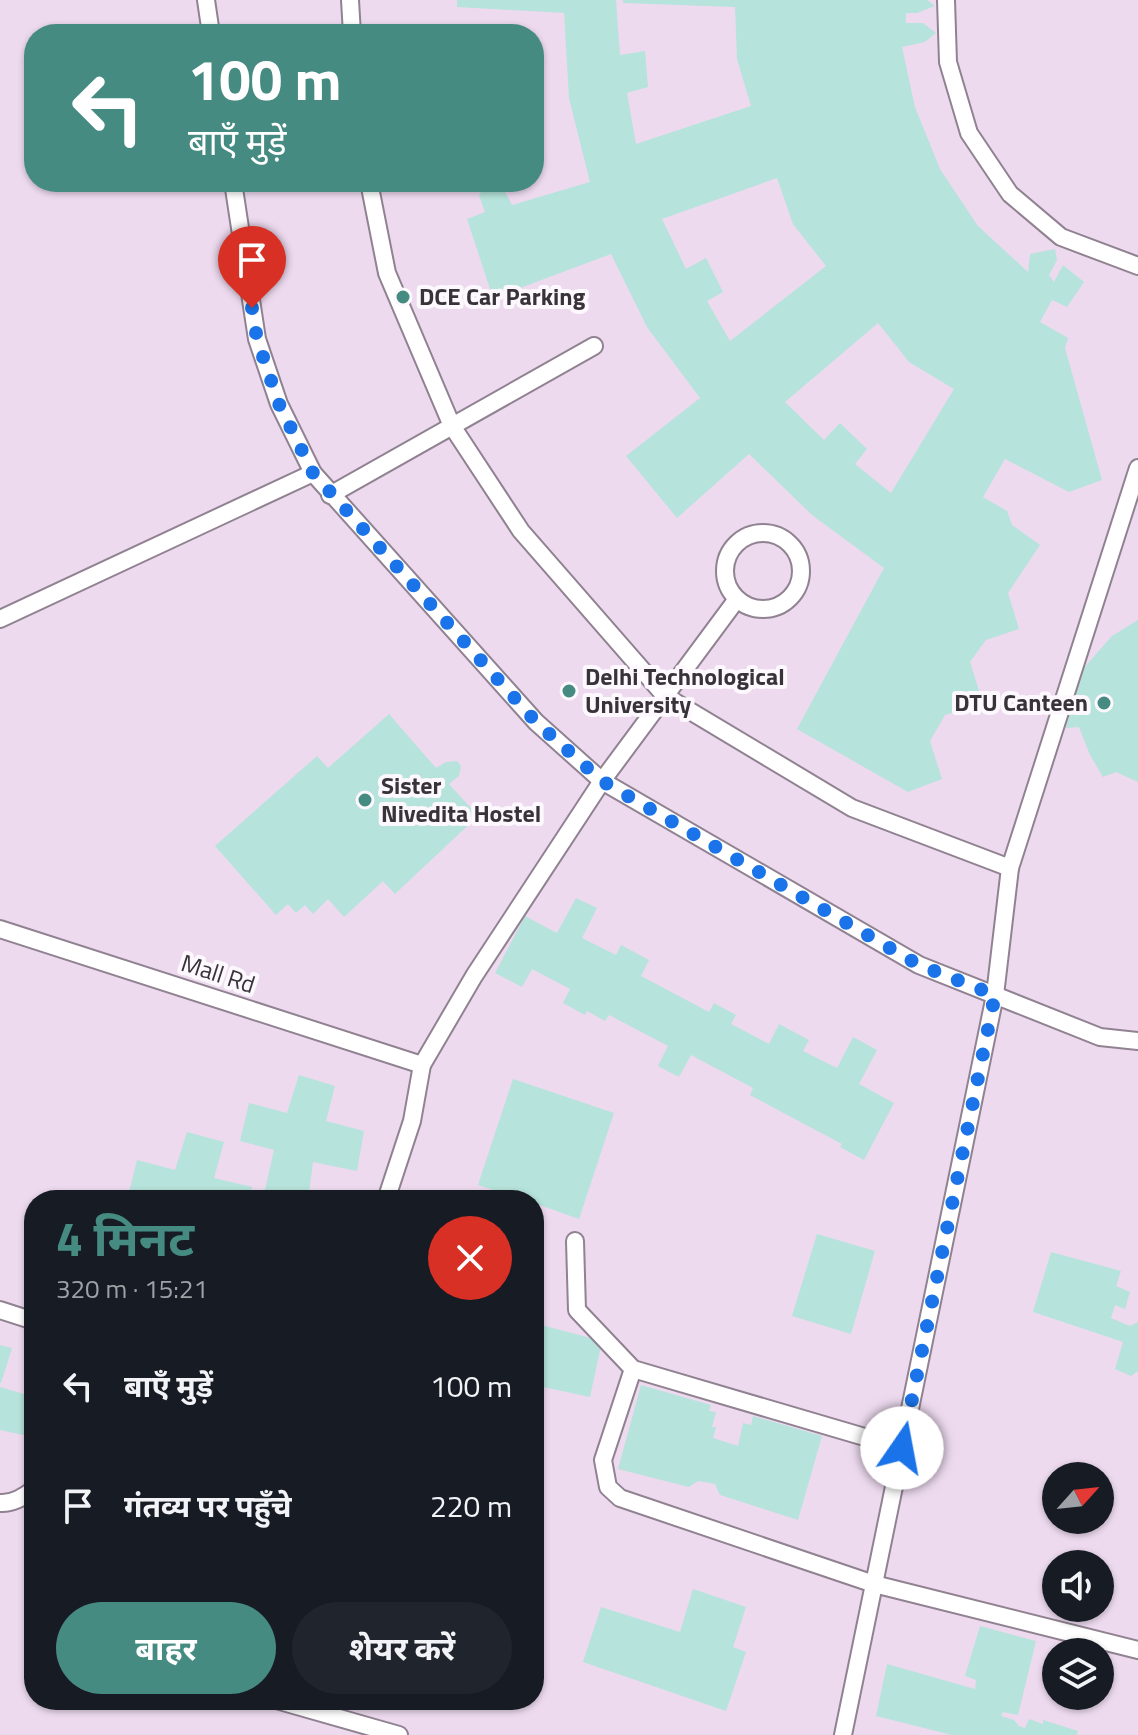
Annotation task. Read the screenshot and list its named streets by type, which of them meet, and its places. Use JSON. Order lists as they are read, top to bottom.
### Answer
{
  "streets": {
    "lane": ["Mall Rd"]
  },
  "places": [
    "DCE Car Parking",
    "Delhi Technological University",
    "DTU Canteen",
    "Sister Nivedita Hostel"
  ],
  "north": "top right",
  "page": {
    "turn": ["100 m", "बाएँ मुड़ें"],
    "heading": ["4 मिनट", "320 m · 15:21"],
    "list": [
      {
        "name": "बाएँ मुड़ें",
        "value": "100 m"
      },
      {
        "name": "गंतव्य पर पहुँचे",
        "value": "220 m"
      }
    ],
    "buttons": ["बाहर", "शेयर करें"]
  }
}
